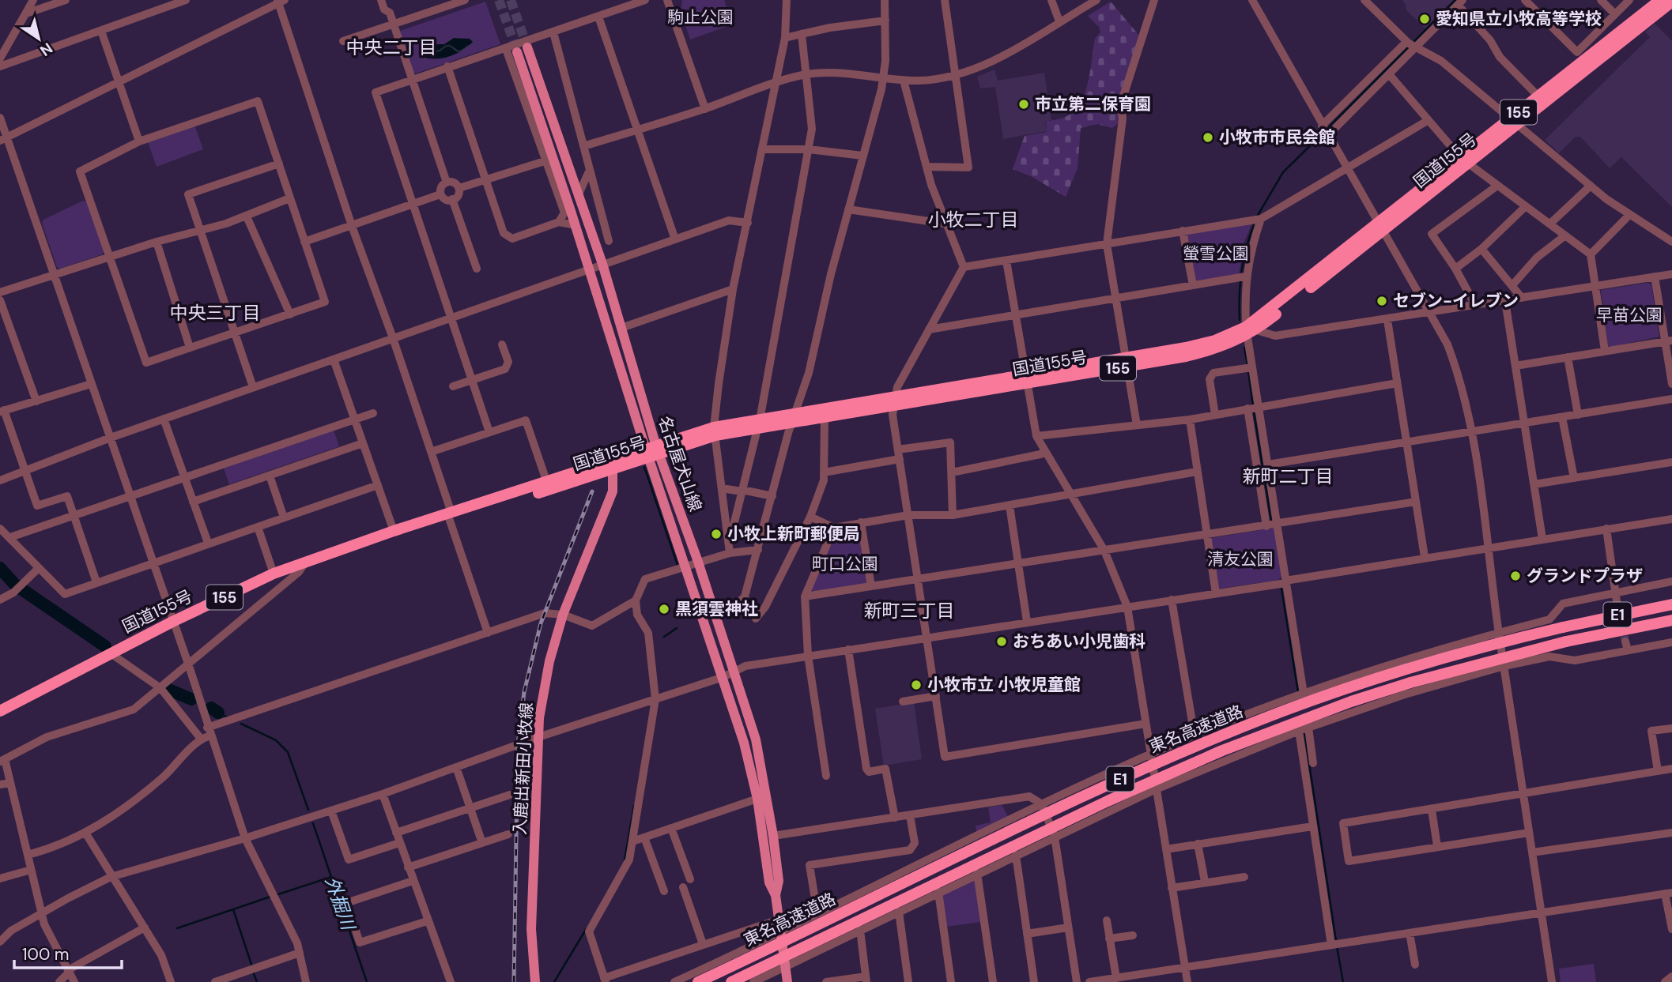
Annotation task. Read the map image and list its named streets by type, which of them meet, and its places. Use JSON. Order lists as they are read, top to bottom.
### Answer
{
  "streets": {
    "highway": [
      "155",
      "国道155号",
      "E1",
      "東名高速道路"
    ],
    "main road": ["名古屋犬山線", "入鹿出新田小牧線"]
  },
  "crossings": [
    ["国道155号", "名古屋犬山線"],
    ["国道155号", "入鹿出新田小牧線"]
  ],
  "districts": [
    "中央二丁目",
    "小牧二丁目",
    "中央三丁目",
    "新町二丁目",
    "新町三丁目"
  ],
  "water": ["外掘川"],
  "parks": [
    "駒止公園",
    "螢雪公園",
    "早苗公園",
    "清友公園",
    "町口公園"
  ],
  "places": [
    "愛知県立小牧高等学校",
    "市立第二保育園",
    "小牧市市民会館",
    "セブン-イレブン",
    "小牧上新町郵便局",
    "グランドプラザ",
    "黒須雲神社",
    "おちあい小児歯科",
    "小牧市立 小牧児童館"
  ],
  "scale_bar": "100 m",
  "north": "bottom right"
}
